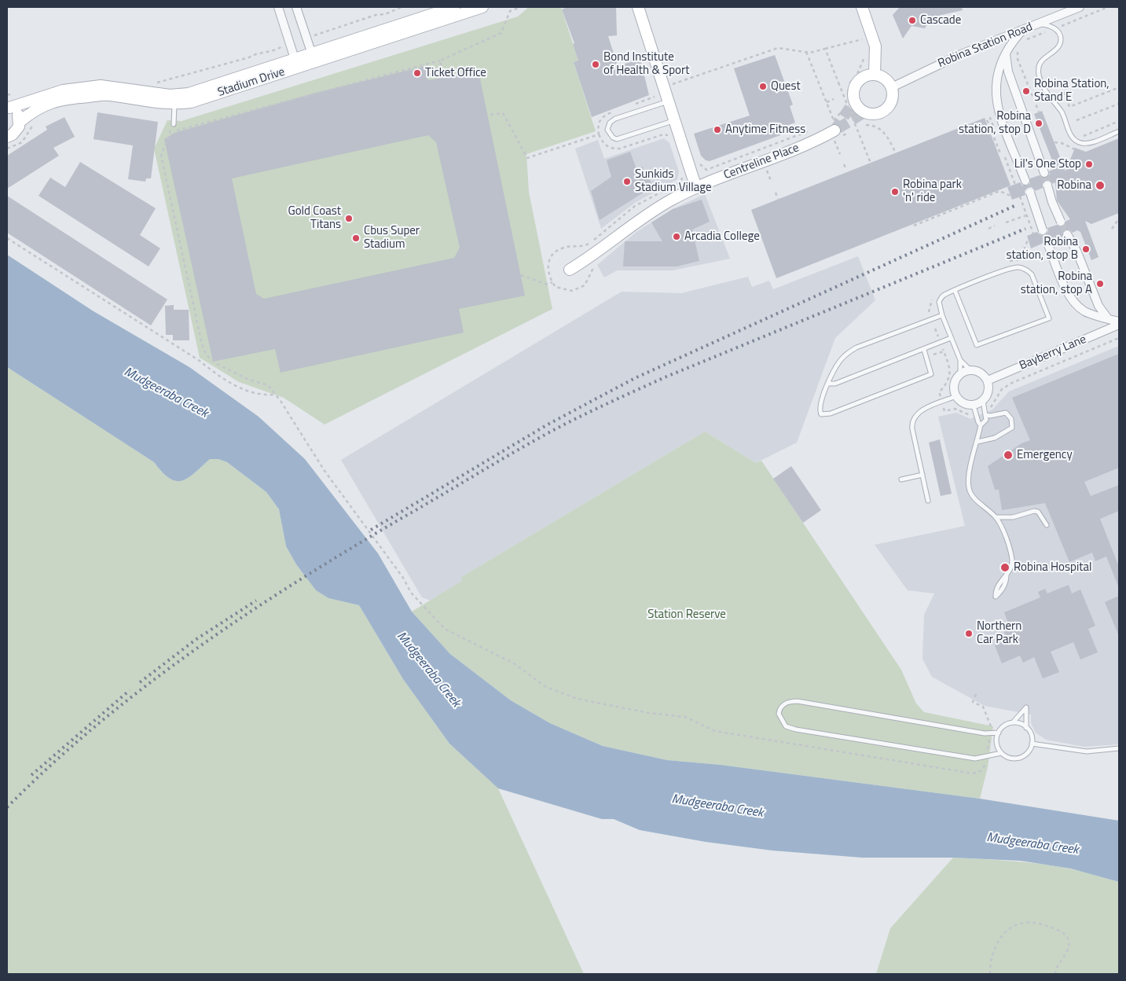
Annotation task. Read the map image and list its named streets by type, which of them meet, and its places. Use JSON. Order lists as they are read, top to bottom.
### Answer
{
  "streets": {
    "street": [
      "Robina Station Road",
      "Stadium Drive",
      "Centreline Place",
      "Bayberry Lane"
    ]
  },
  "water": ["Mudgeeraba Creek"],
  "parks": ["Station Reserve"],
  "places": [
    "Cascade",
    "Bond Institute of Health & Sport",
    "Ticket Office",
    "Quest",
    "Robina Station, Stand E",
    "Robina station, stop D",
    "Anytime Fitness",
    "Lil's One Stop",
    "Sunkids Stadium Village",
    "Robina",
    "Robina park 'n' ride",
    "Gold Coast Titans",
    "Arcadia College",
    "Cbus Super Stadium",
    "Robina station, stop B",
    "Robina station, stop A",
    "Emergency",
    "Robina Hospital",
    "Northern Car Park"
  ]
}
